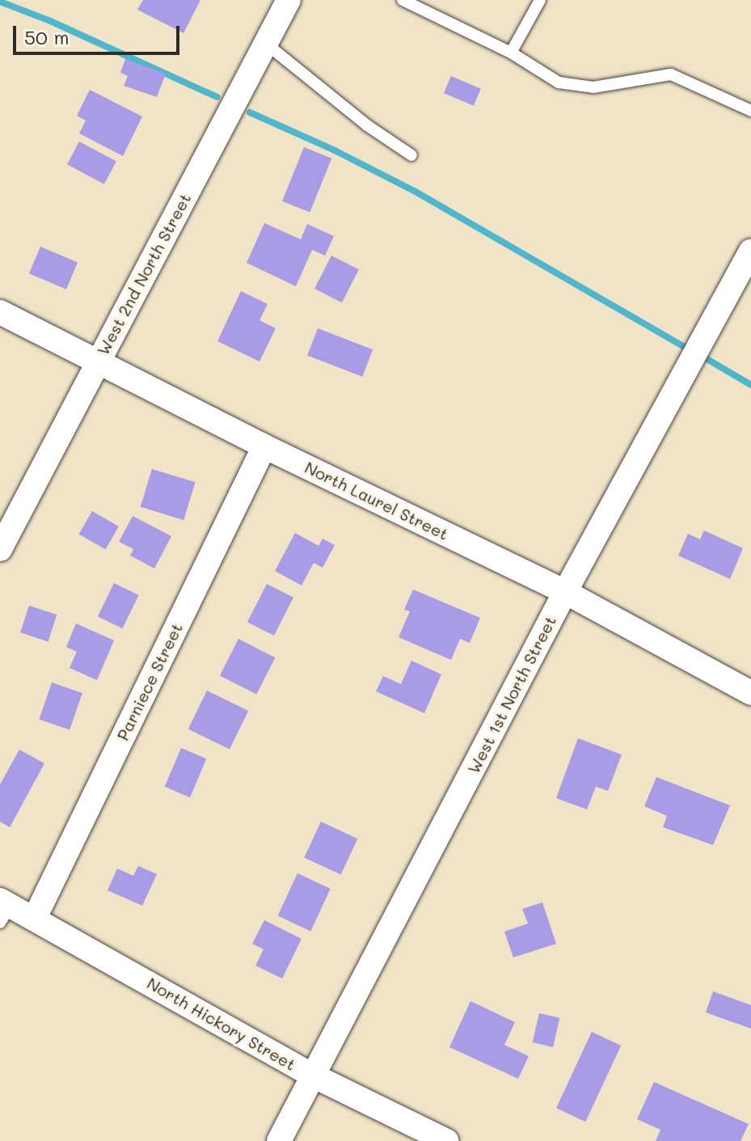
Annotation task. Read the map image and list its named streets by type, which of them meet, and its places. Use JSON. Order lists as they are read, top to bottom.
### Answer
{
  "streets": {
    "street": [
      "West 2nd North Street",
      "North Laurel Street",
      "Parniece Street",
      "West 1st North Street",
      "North Hickory Street"
    ]
  },
  "crossings": [
    ["West 2nd North Street", "North Laurel Street"],
    ["North Laurel Street", "Parniece Street"],
    ["North Laurel Street", "West 1st North Street"],
    ["Parniece Street", "North Hickory Street"],
    ["West 1st North Street", "North Hickory Street"]
  ],
  "scale_bar": "50 m"
}
